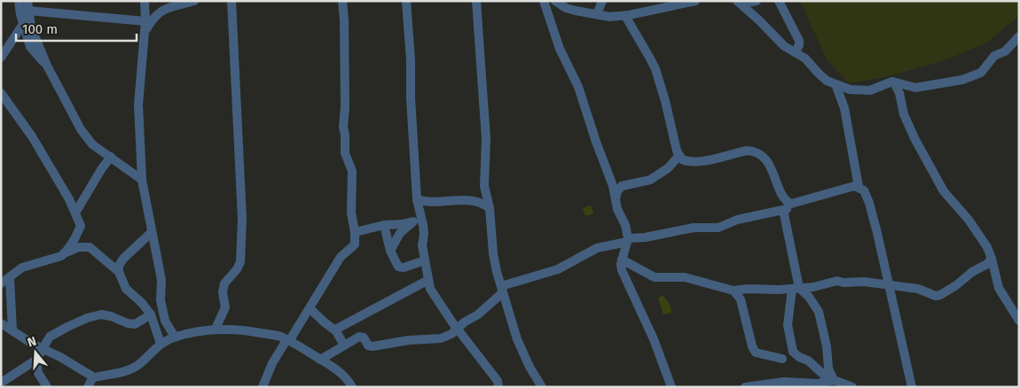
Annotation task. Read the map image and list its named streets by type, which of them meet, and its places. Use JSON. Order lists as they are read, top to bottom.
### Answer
{
  "scale_bar": "100 m",
  "north": "top"
}
